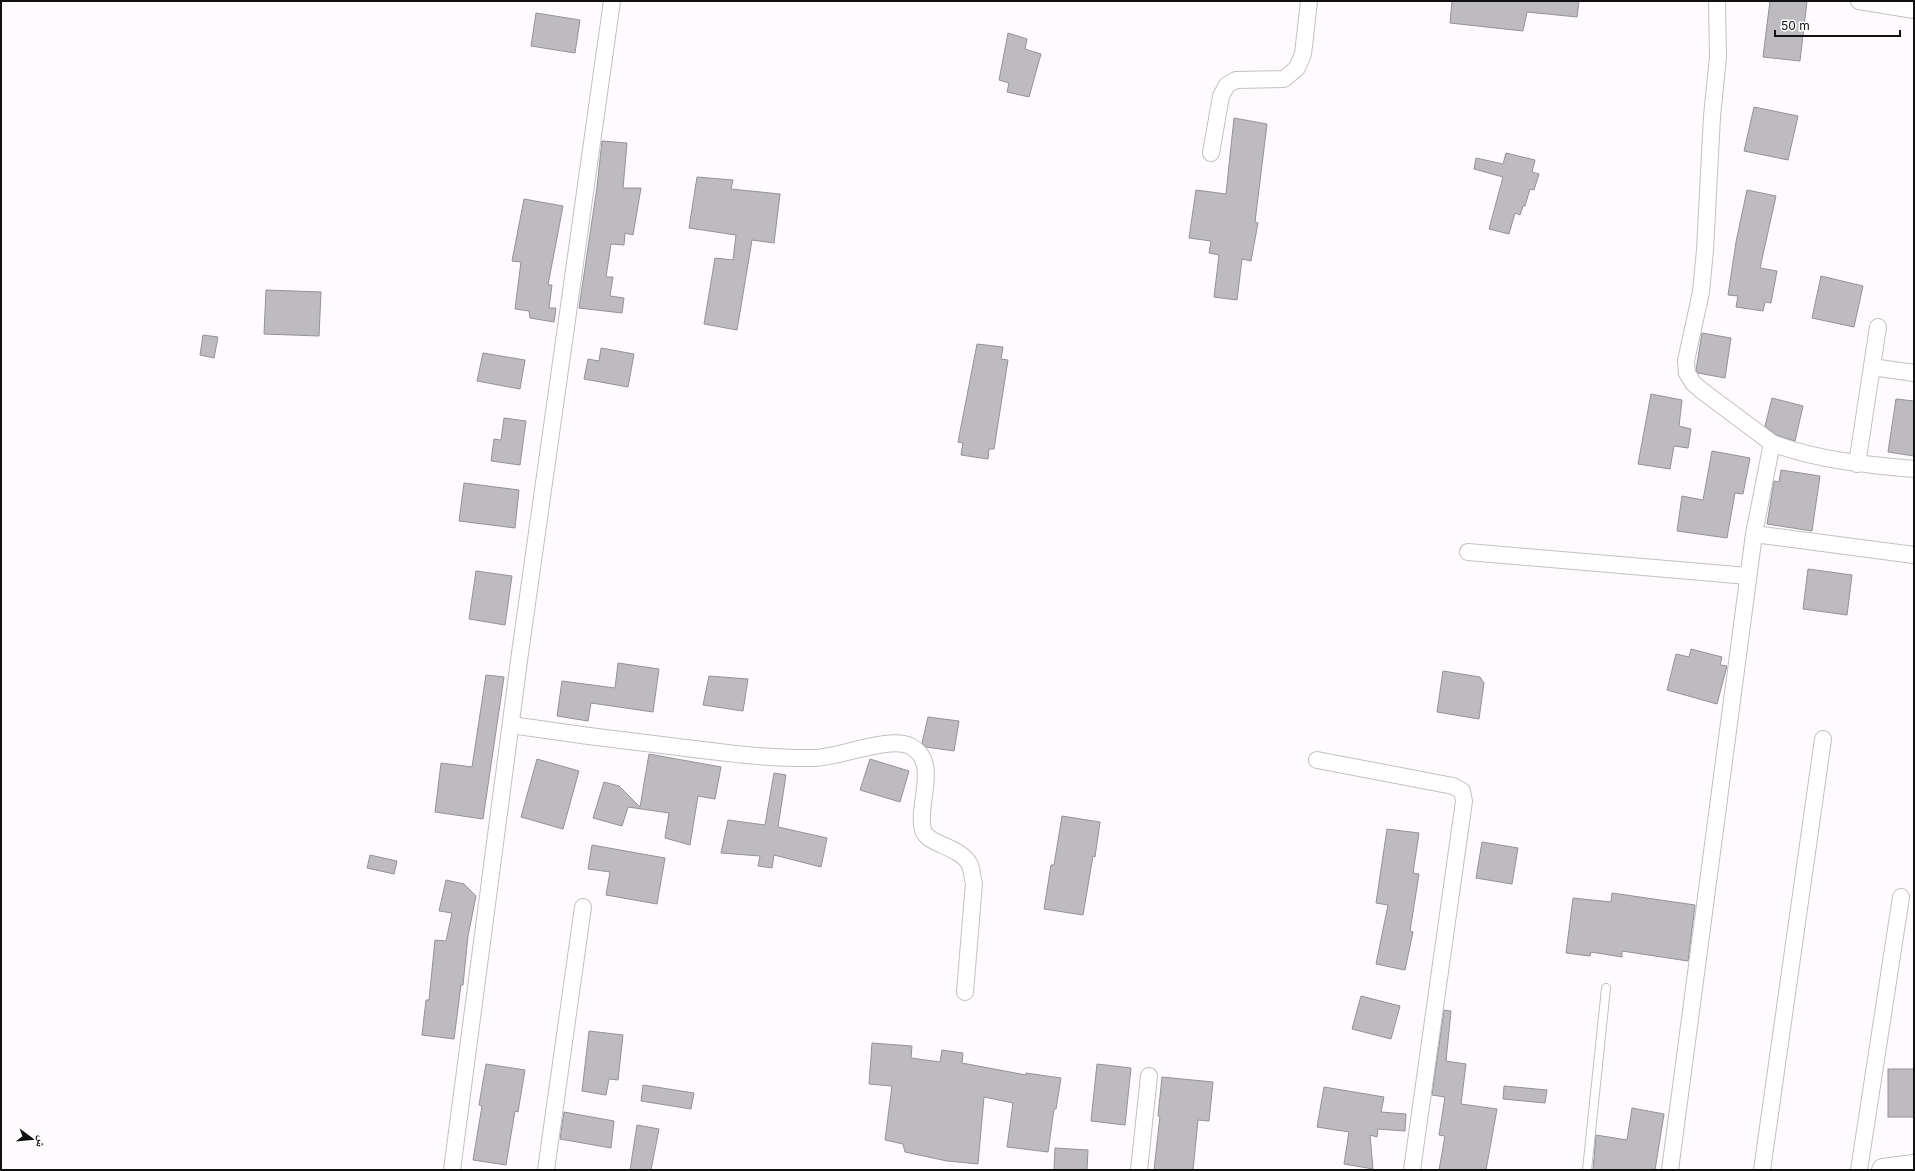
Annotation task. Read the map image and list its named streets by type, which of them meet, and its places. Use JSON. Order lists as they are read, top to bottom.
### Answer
{
  "scale_bar": "50 m",
  "north": "right"
}
